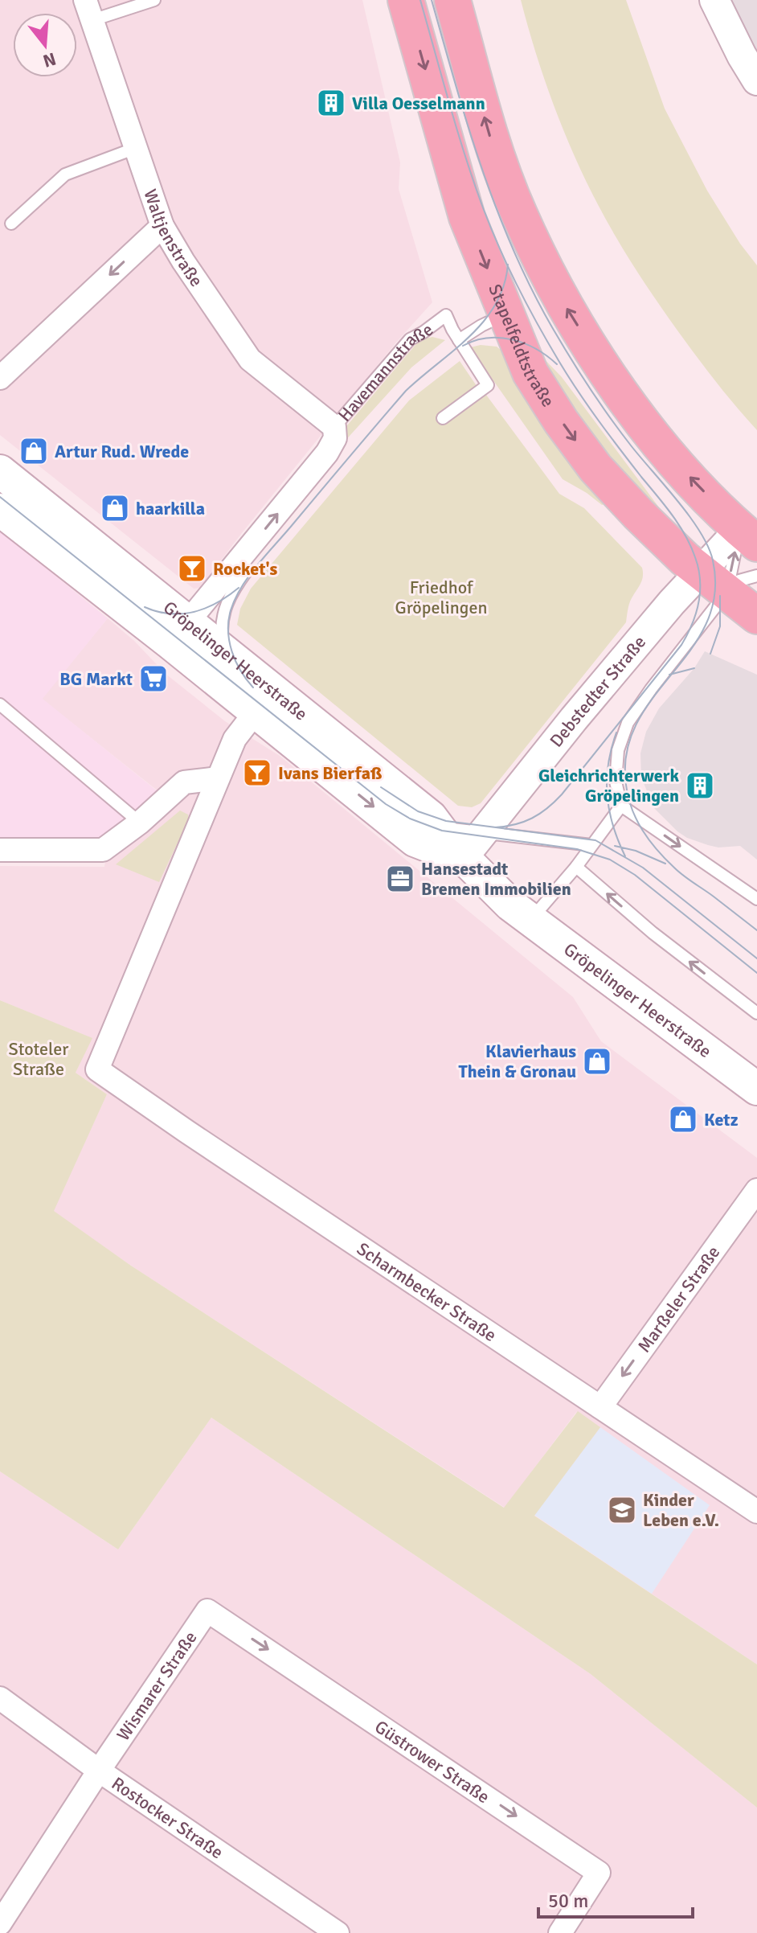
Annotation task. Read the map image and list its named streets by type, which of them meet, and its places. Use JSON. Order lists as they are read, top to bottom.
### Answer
{
  "streets": {
    "main road": ["Stapelfeldtstraße", "Gröpelinger Heerstraße"],
    "street": [
      "Waltjenstraße",
      "Havemannstraße",
      "Debstedter Straße",
      "Scharmbecker Straße",
      "Marßeler Straße",
      "Wismarer Straße",
      "Güstrower Straße",
      "Rostocker Straße"
    ]
  },
  "crossings": [
    ["Waltjenstraße", "Havemannstraße"],
    ["Stapelfeldtstraße", "Debstedter Straße"],
    ["Havemannstraße", "Gröpelinger Heerstraße"],
    ["Gröpelinger Heerstraße", "Debstedter Straße"],
    ["Scharmbecker Straße", "Marßeler Straße"],
    ["Wismarer Straße", "Güstrower Straße"],
    ["Wismarer Straße", "Rostocker Straße"]
  ],
  "one_way": ["Havemannstraße", "Marßeler Straße", "Güstrower Straße"],
  "parks": ["Friedhof Gröpelingen", "Stoteler Straße"],
  "places": {
    "building": ["Villa Oesselmann", "Gleichrichterwerk Gröpelingen"],
    "shop": [
      "Artur Rud. Wrede",
      "haarkilla",
      "Klavierhaus Thein & Gronau",
      "Ketz"
    ],
    "bar": ["Rocket's", "Ivans Bierfaß"],
    "supermarket": ["BG Markt"],
    "office": ["Hansestadt Bremen Immobilien"],
    "school or university": ["Kinder Leben e.V."]
  },
  "scale_bar": "50 m",
  "north": "bottom"
}
